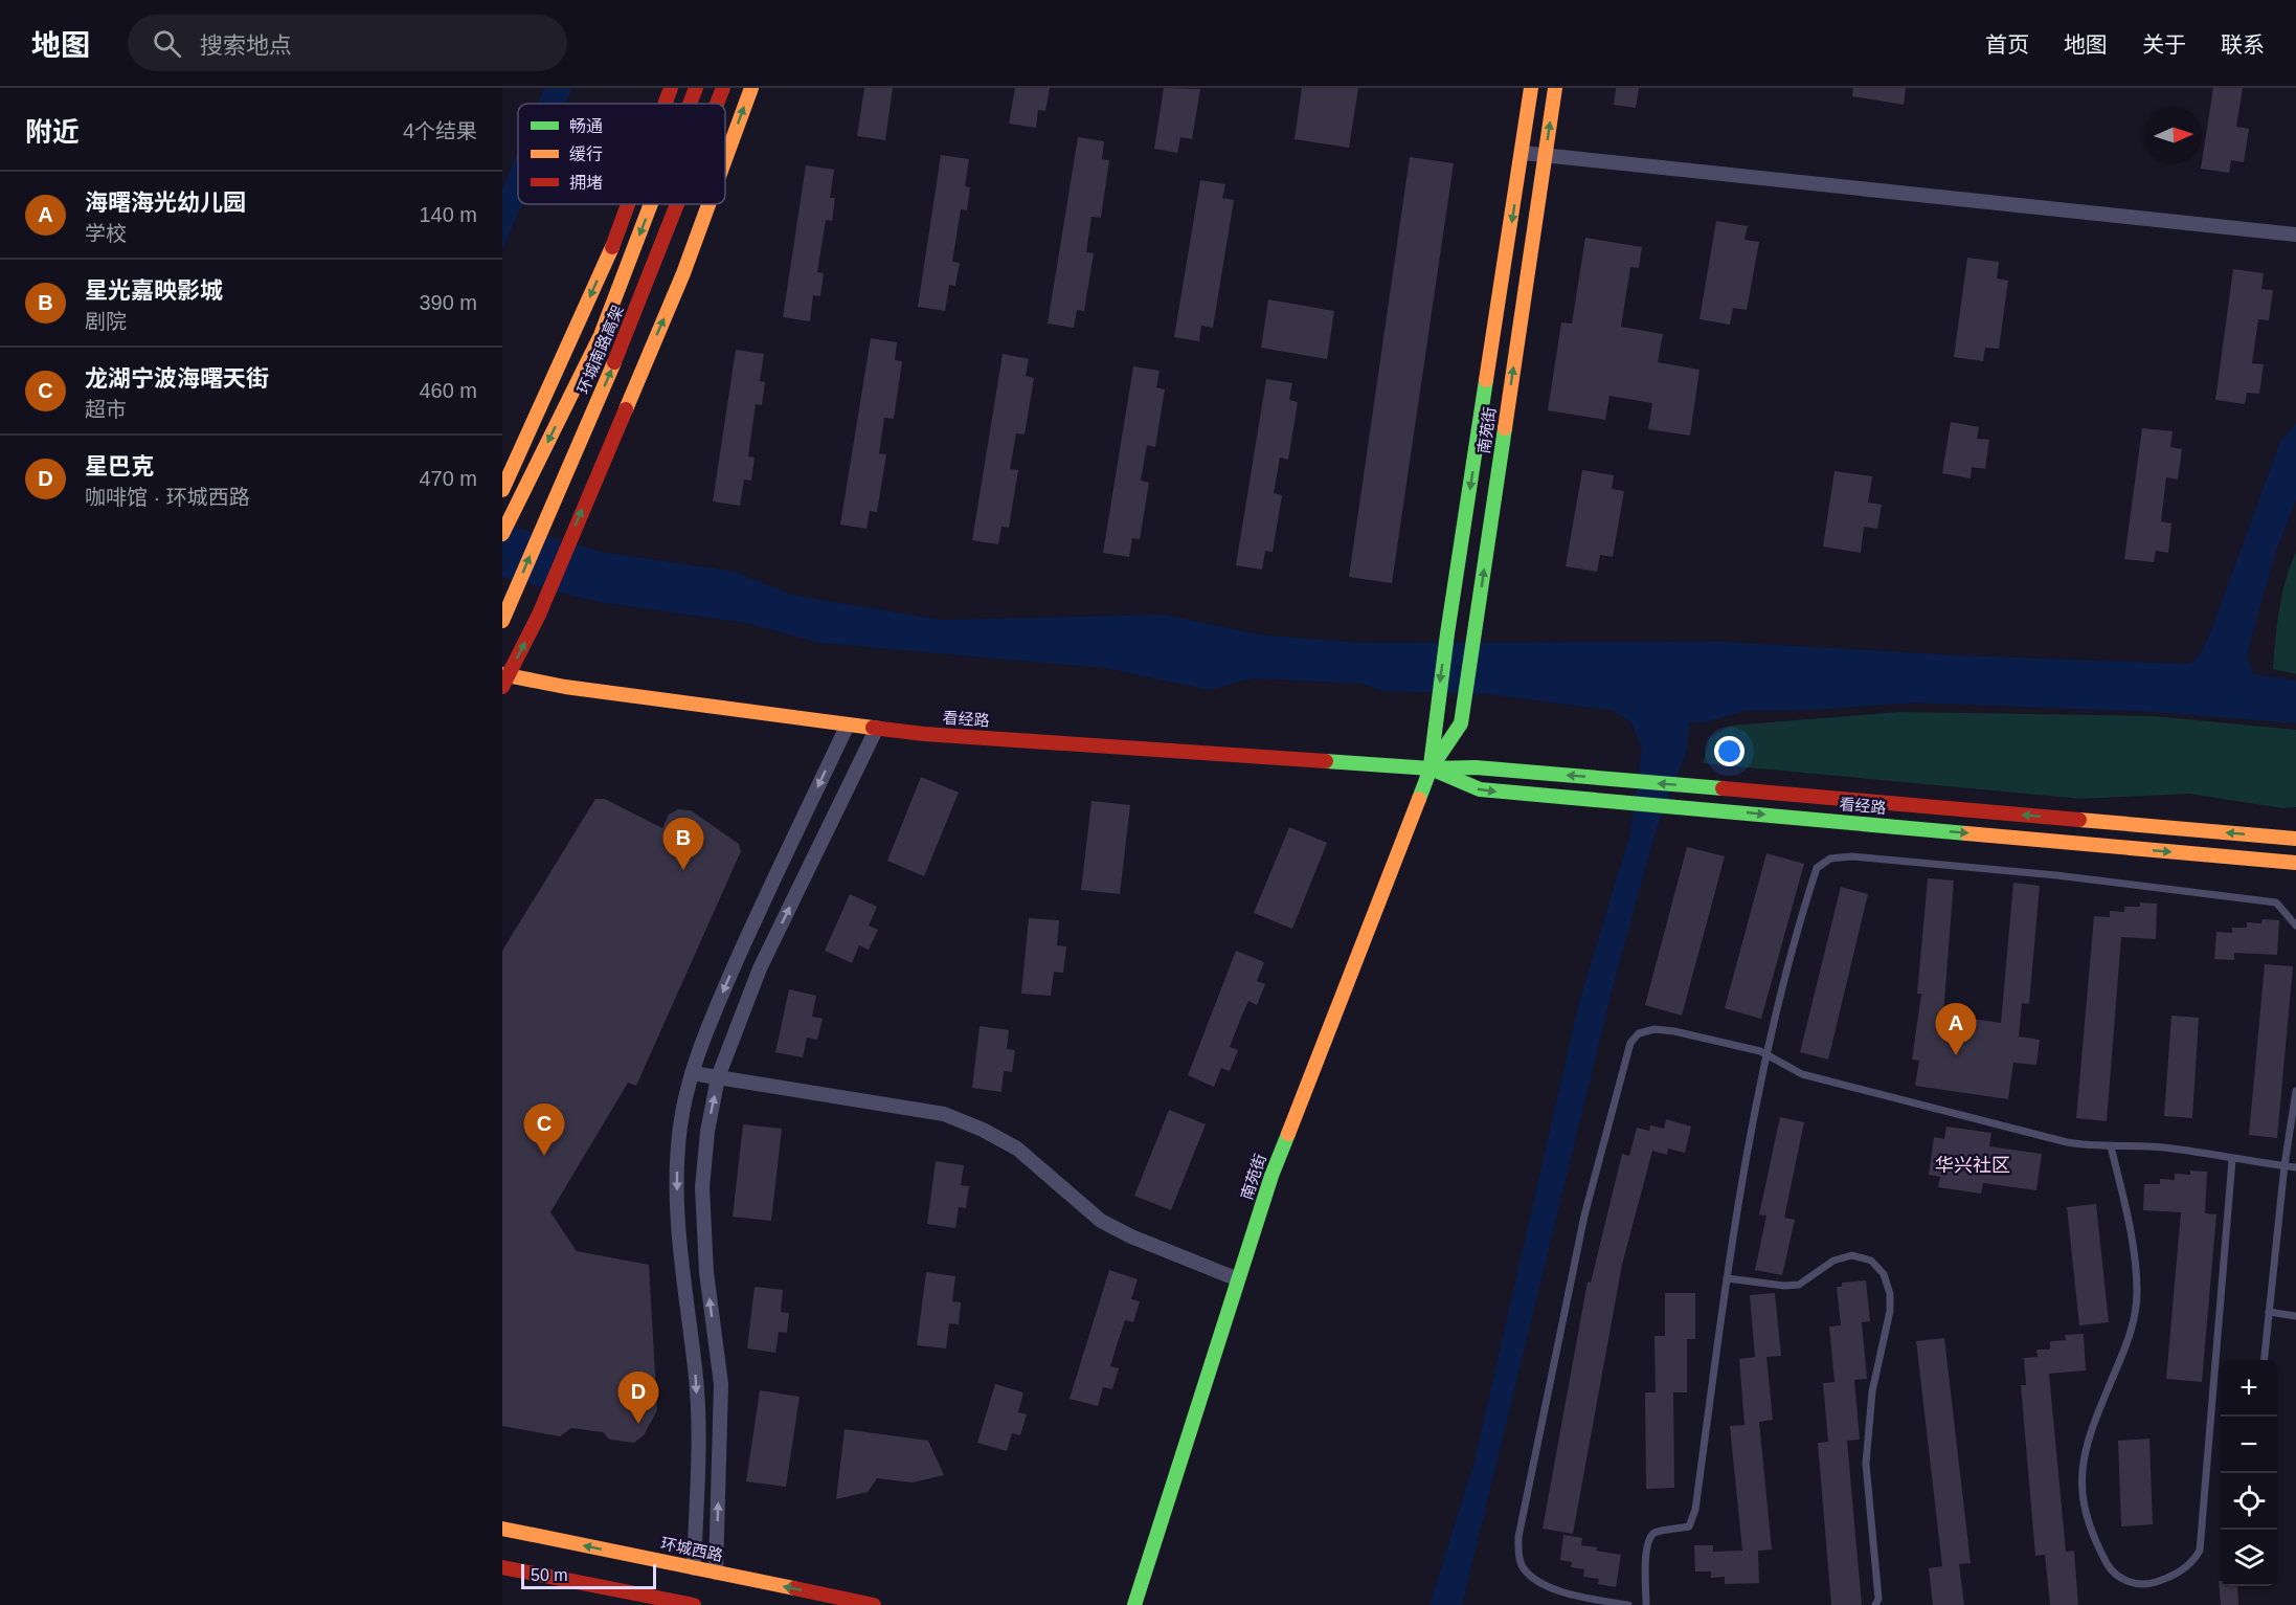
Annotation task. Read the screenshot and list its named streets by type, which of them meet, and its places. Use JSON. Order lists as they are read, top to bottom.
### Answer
{
  "streets": {
    "main road": [
      "环城南路高架",
      "南苑街",
      "看经路",
      "环城西路"
    ]
  },
  "crossings": [
    ["南苑街", "看经路"]
  ],
  "districts": ["华兴社区"],
  "legend": ["畅通", "缓行", "拥堵"],
  "scale_bar": "50 m",
  "north": "right",
  "page": {
    "header": "地图",
    "search": "搜索地点",
    "nav": [
      "首页",
      "地图",
      "关于",
      "联系"
    ],
    "heading": ["附近", "4个结果"],
    "list": [
      {
        "mark": "A",
        "name": "海曙海光幼儿园",
        "note": "学校",
        "value": "140 m"
      },
      {
        "mark": "B",
        "name": "星光嘉映影城",
        "note": "剧院",
        "value": "390 m"
      },
      {
        "mark": "C",
        "name": "龙湖宁波海曙天街",
        "note": "超市",
        "value": "460 m"
      },
      {
        "mark": "D",
        "name": "星巴克",
        "note": "咖啡馆 · 环城西路",
        "value": "470 m"
      }
    ],
    "pins": [
      "B",
      "A",
      "C",
      "D"
    ],
    "map_buttons": ["+", "−"],
    "scale": "50 m"
  }
}
